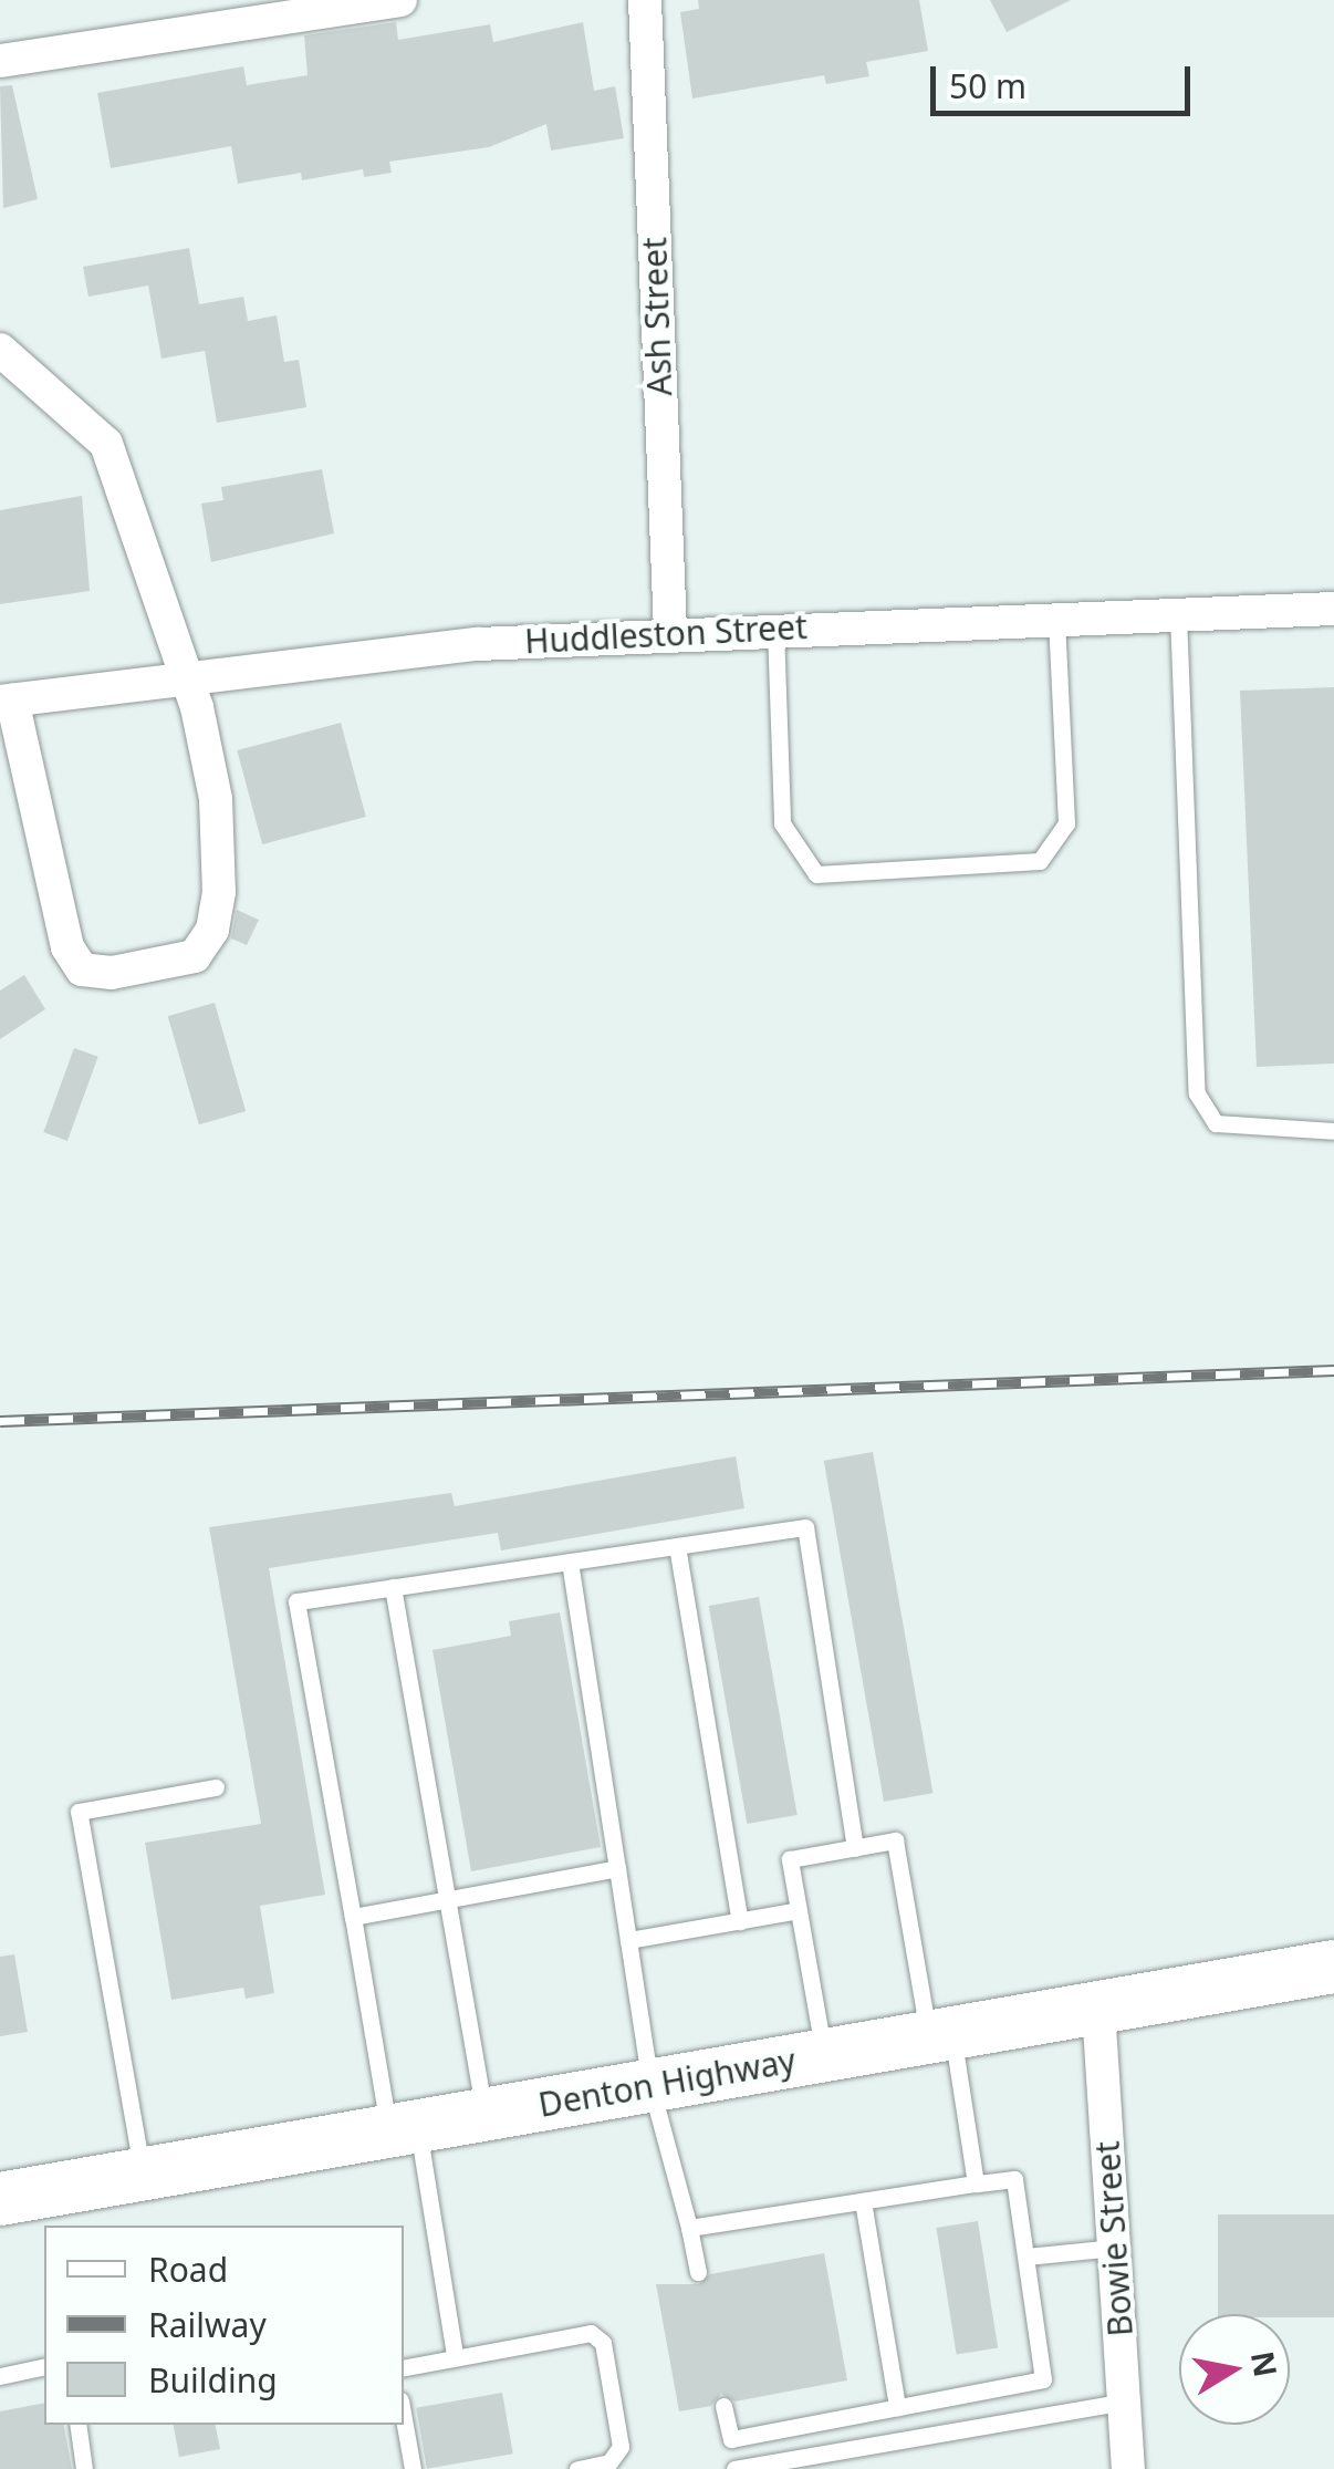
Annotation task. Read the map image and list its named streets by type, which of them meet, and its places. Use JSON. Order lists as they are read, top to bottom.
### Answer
{
  "streets": {
    "main road": ["Denton Highway"],
    "street": ["Ash Street", "Huddleston Street", "Bowie Street"]
  },
  "crossings": [
    ["Ash Street", "Huddleston Street"],
    ["Denton Highway", "Bowie Street"]
  ],
  "legend": ["Road", "Railway", "Building"],
  "scale_bar": "50 m",
  "north": "right"
}
